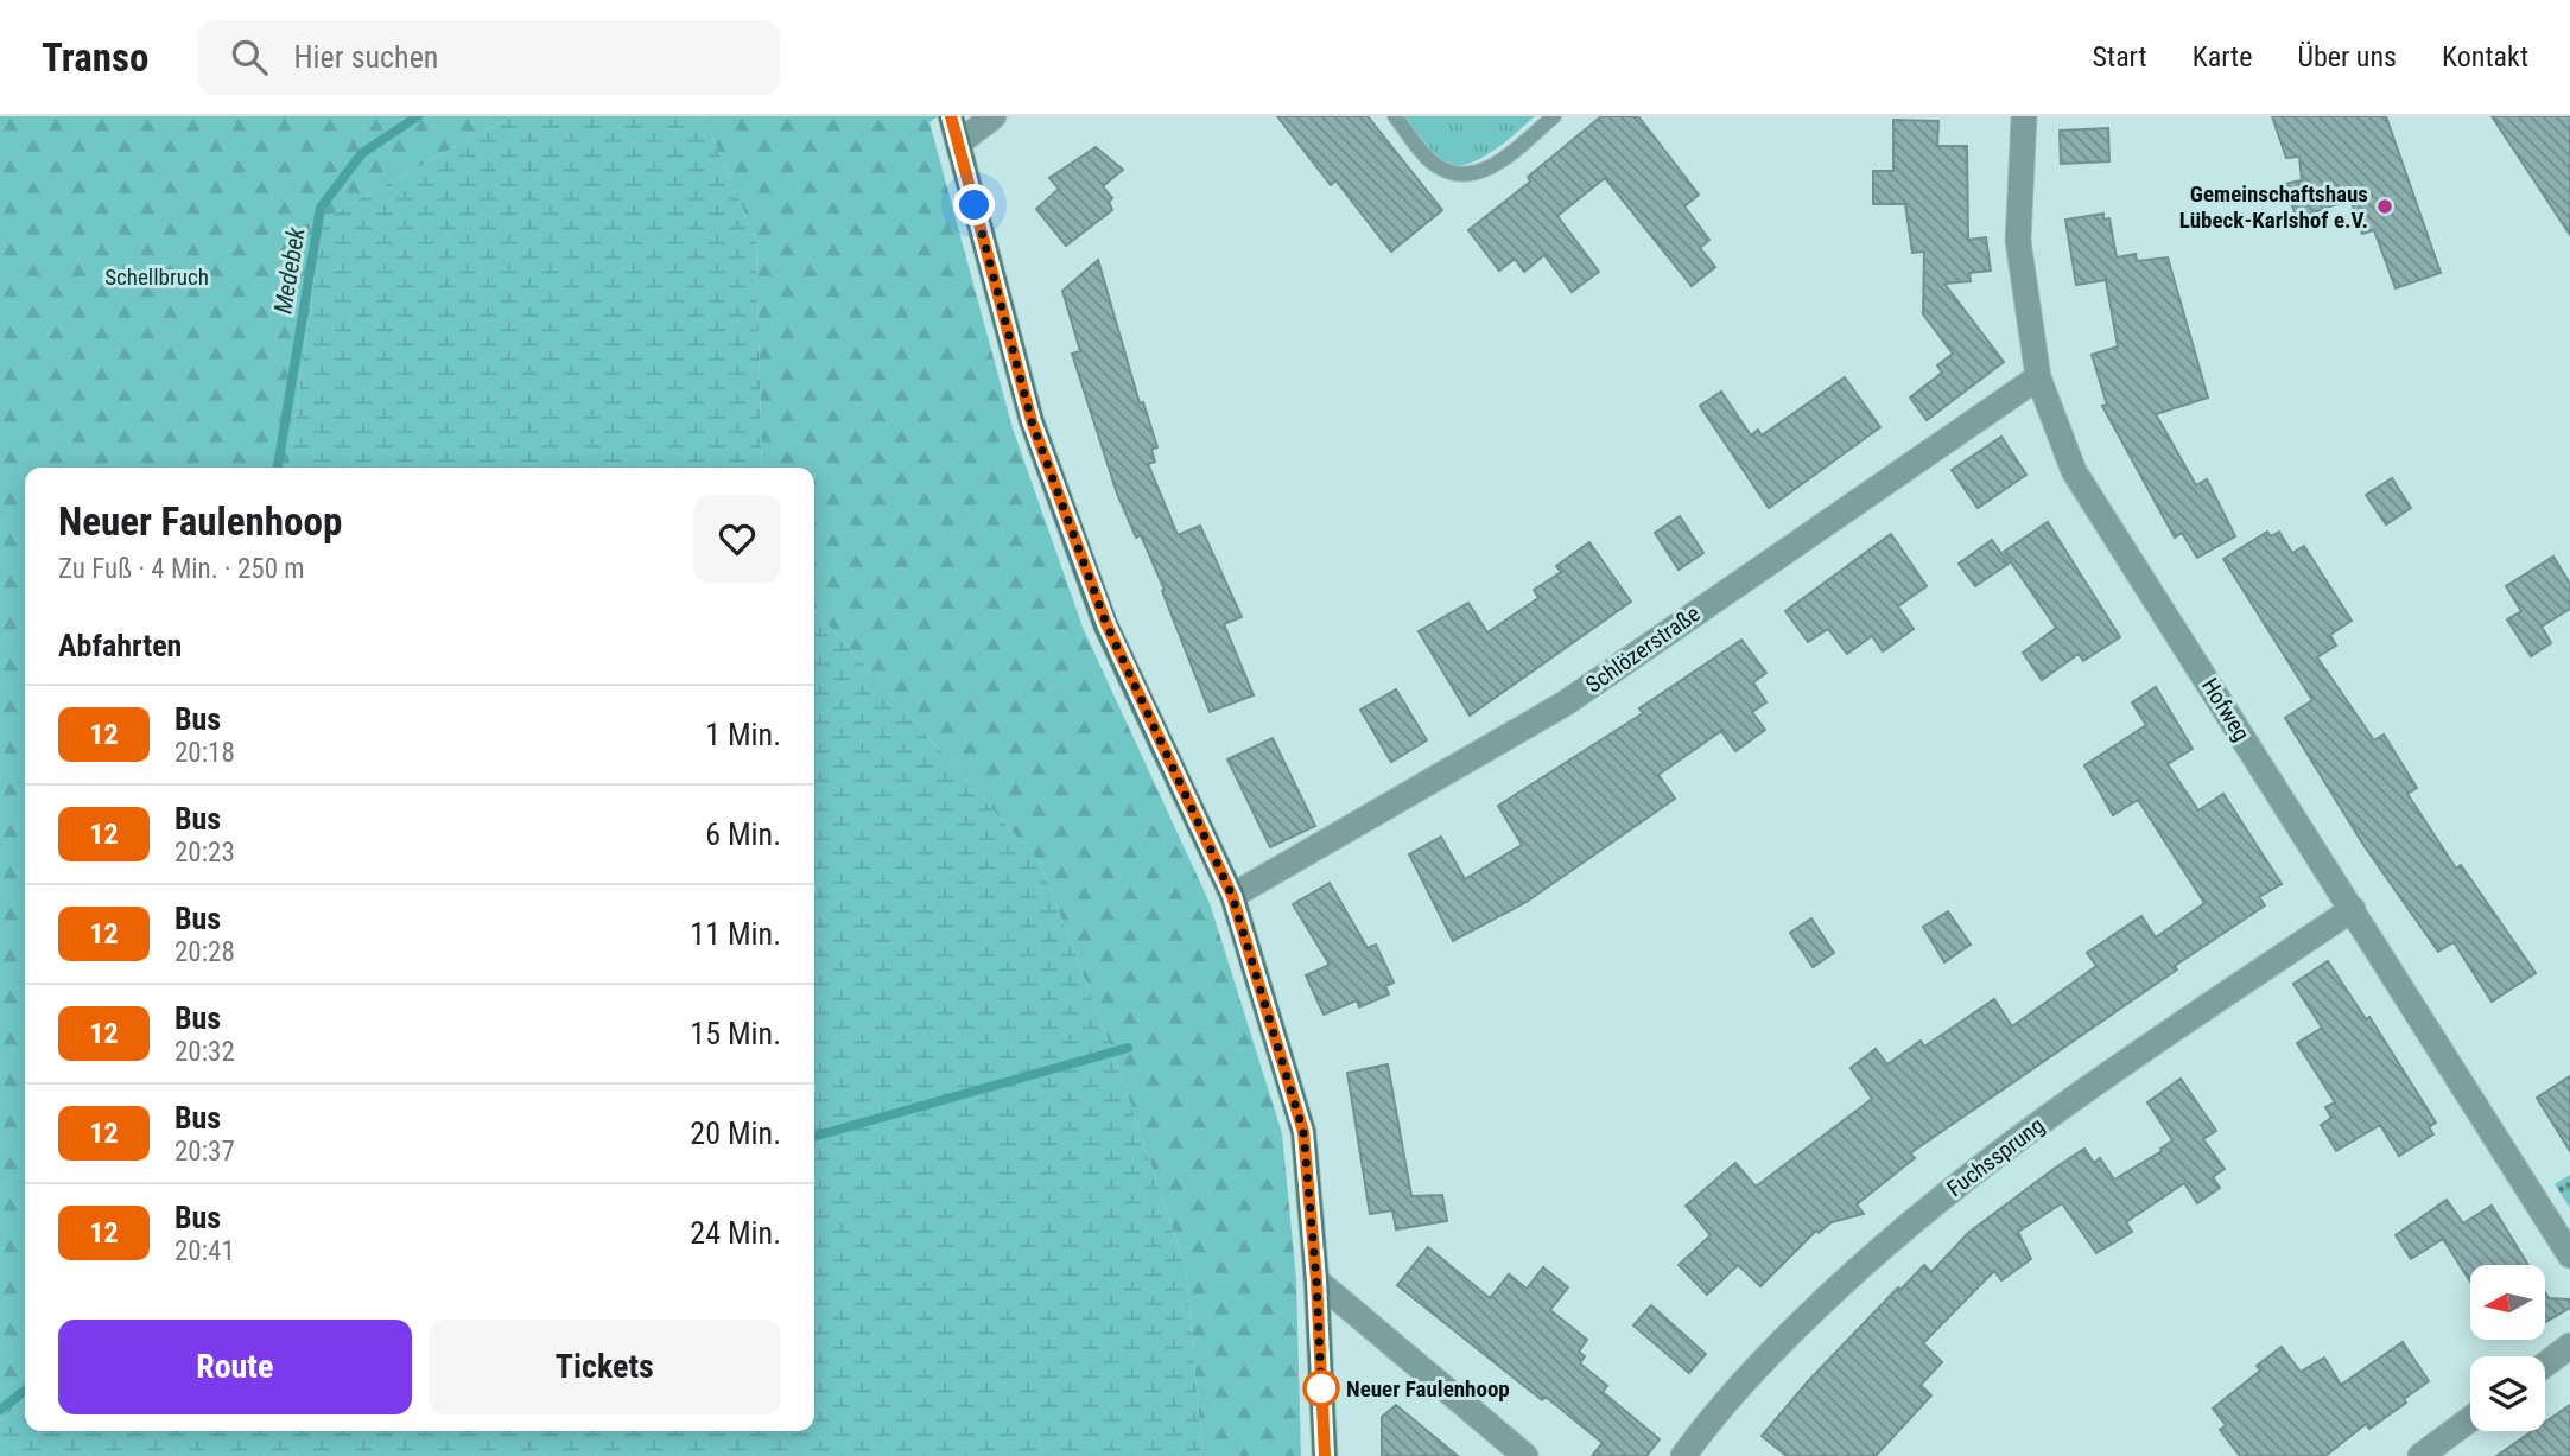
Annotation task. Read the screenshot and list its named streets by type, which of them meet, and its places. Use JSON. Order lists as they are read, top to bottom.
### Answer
{
  "streets": {
    "street": ["Schlözerstraße", "Hofweg", "Fuchssprung"]
  },
  "crossings": [
    ["Schlözerstraße", "Hofweg"],
    ["Hofweg", "Fuchssprung"]
  ],
  "water": ["Medebek"],
  "parks": ["Schellbruch"],
  "places": ["Gemeinschaftshaus Lübeck-Karlshof e.V.", "Neuer Faulenhoop"],
  "lines": ["bus line 12"],
  "north": "left",
  "page": {
    "header": "Transo",
    "search": "Hier suchen",
    "nav": [
      "Start",
      "Karte",
      "Über uns",
      "Kontakt"
    ],
    "heading": [
      ["Neuer Faulenhoop", "Zu Fuß · 4 Min. · 250 m"],
      "Abfahrten"
    ],
    "list": [
      {
        "mark": "12",
        "name": "Bus",
        "note": "20:18",
        "value": "1 Min."
      },
      {
        "mark": "12",
        "name": "Bus",
        "note": "20:23",
        "value": "6 Min."
      },
      {
        "mark": "12",
        "name": "Bus",
        "note": "20:28",
        "value": "11 Min."
      },
      {
        "mark": "12",
        "name": "Bus",
        "note": "20:32",
        "value": "15 Min."
      },
      {
        "mark": "12",
        "name": "Bus",
        "note": "20:37",
        "value": "20 Min."
      },
      {
        "mark": "12",
        "name": "Bus",
        "note": "20:41",
        "value": "24 Min."
      }
    ],
    "buttons": ["Route", "Tickets"]
  }
}
